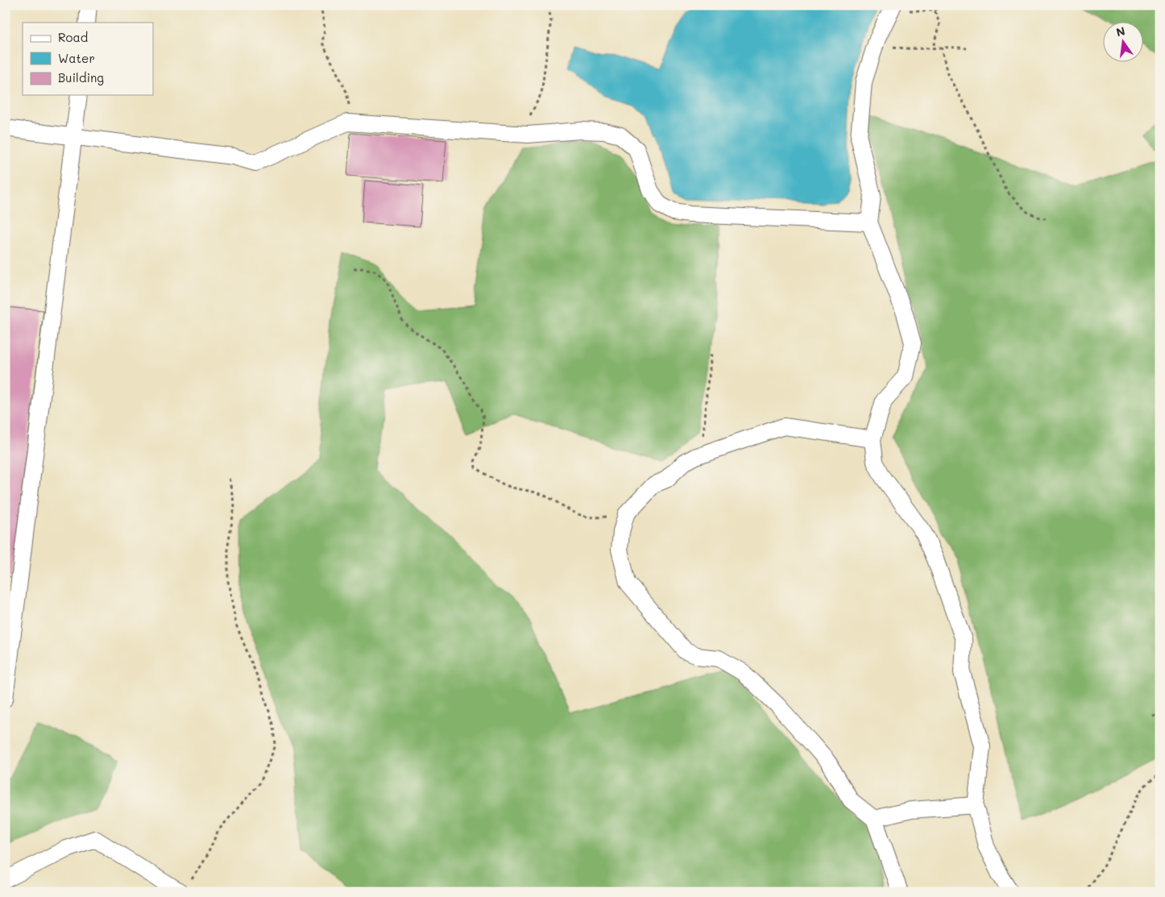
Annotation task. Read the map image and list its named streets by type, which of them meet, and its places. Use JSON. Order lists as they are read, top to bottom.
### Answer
{
  "legend": ["Road", "Water", "Building"],
  "north": "top"
}
